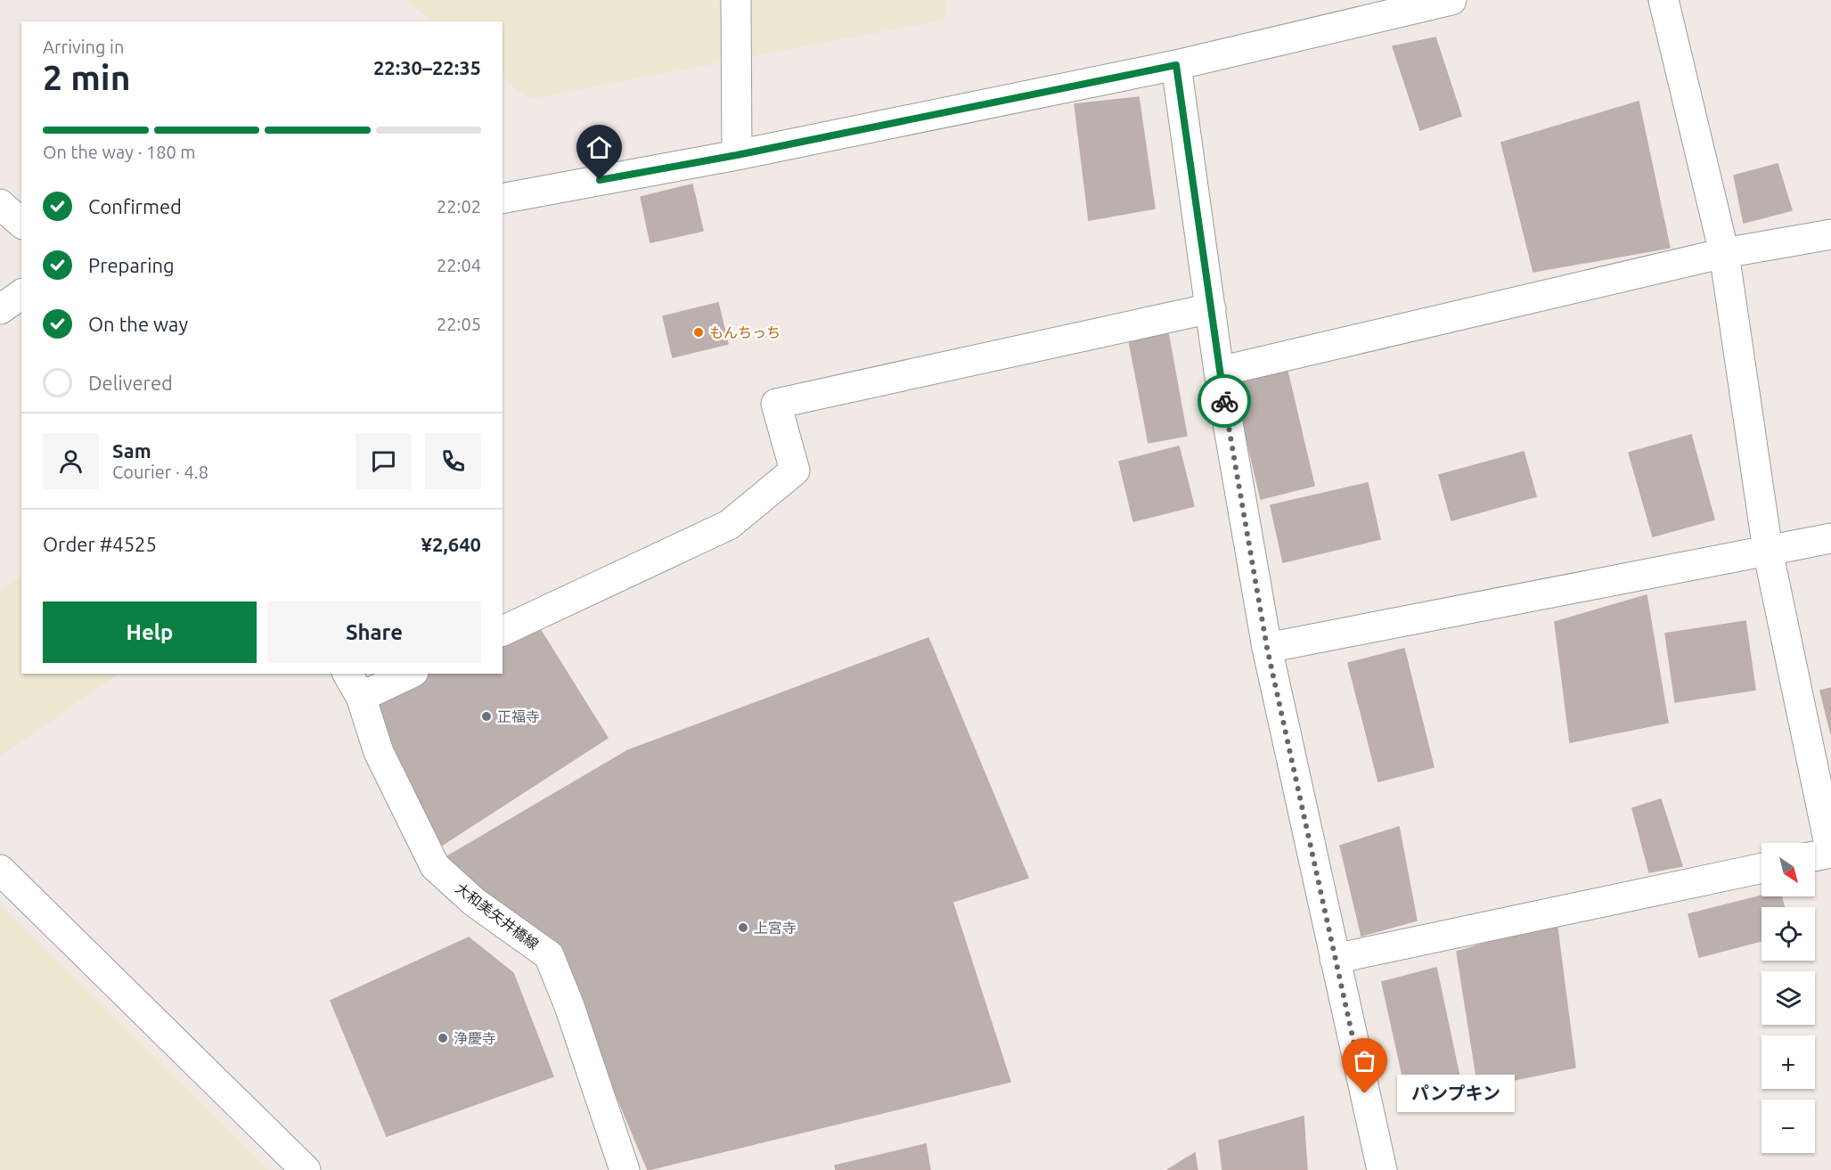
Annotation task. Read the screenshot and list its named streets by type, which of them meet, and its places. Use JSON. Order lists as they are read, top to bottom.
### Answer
{
  "streets": {
    "street": ["大和美矢井橋線"]
  },
  "places": [
    "もんちっち",
    "正福寺",
    "上宮寺",
    "浄慶寺",
    "パンプキン"
  ],
  "north": "bottom right",
  "page": {
    "heading": ["2 min", "Arriving in", "22:30–22:35"],
    "panel": [
      "Sam",
      "Courier · 4.8",
      "Order #4525",
      "¥2,640"
    ],
    "bar": "On the way · 180 m",
    "list": [
      ["Confirmed", "22:02"],
      ["Preparing", "22:04"],
      ["On the way", "22:05"],
      "Delivered"
    ],
    "buttons": ["Help", "Share"],
    "map_buttons": ["+", "−"],
    "bubble": "パンプキン"
  }
}
